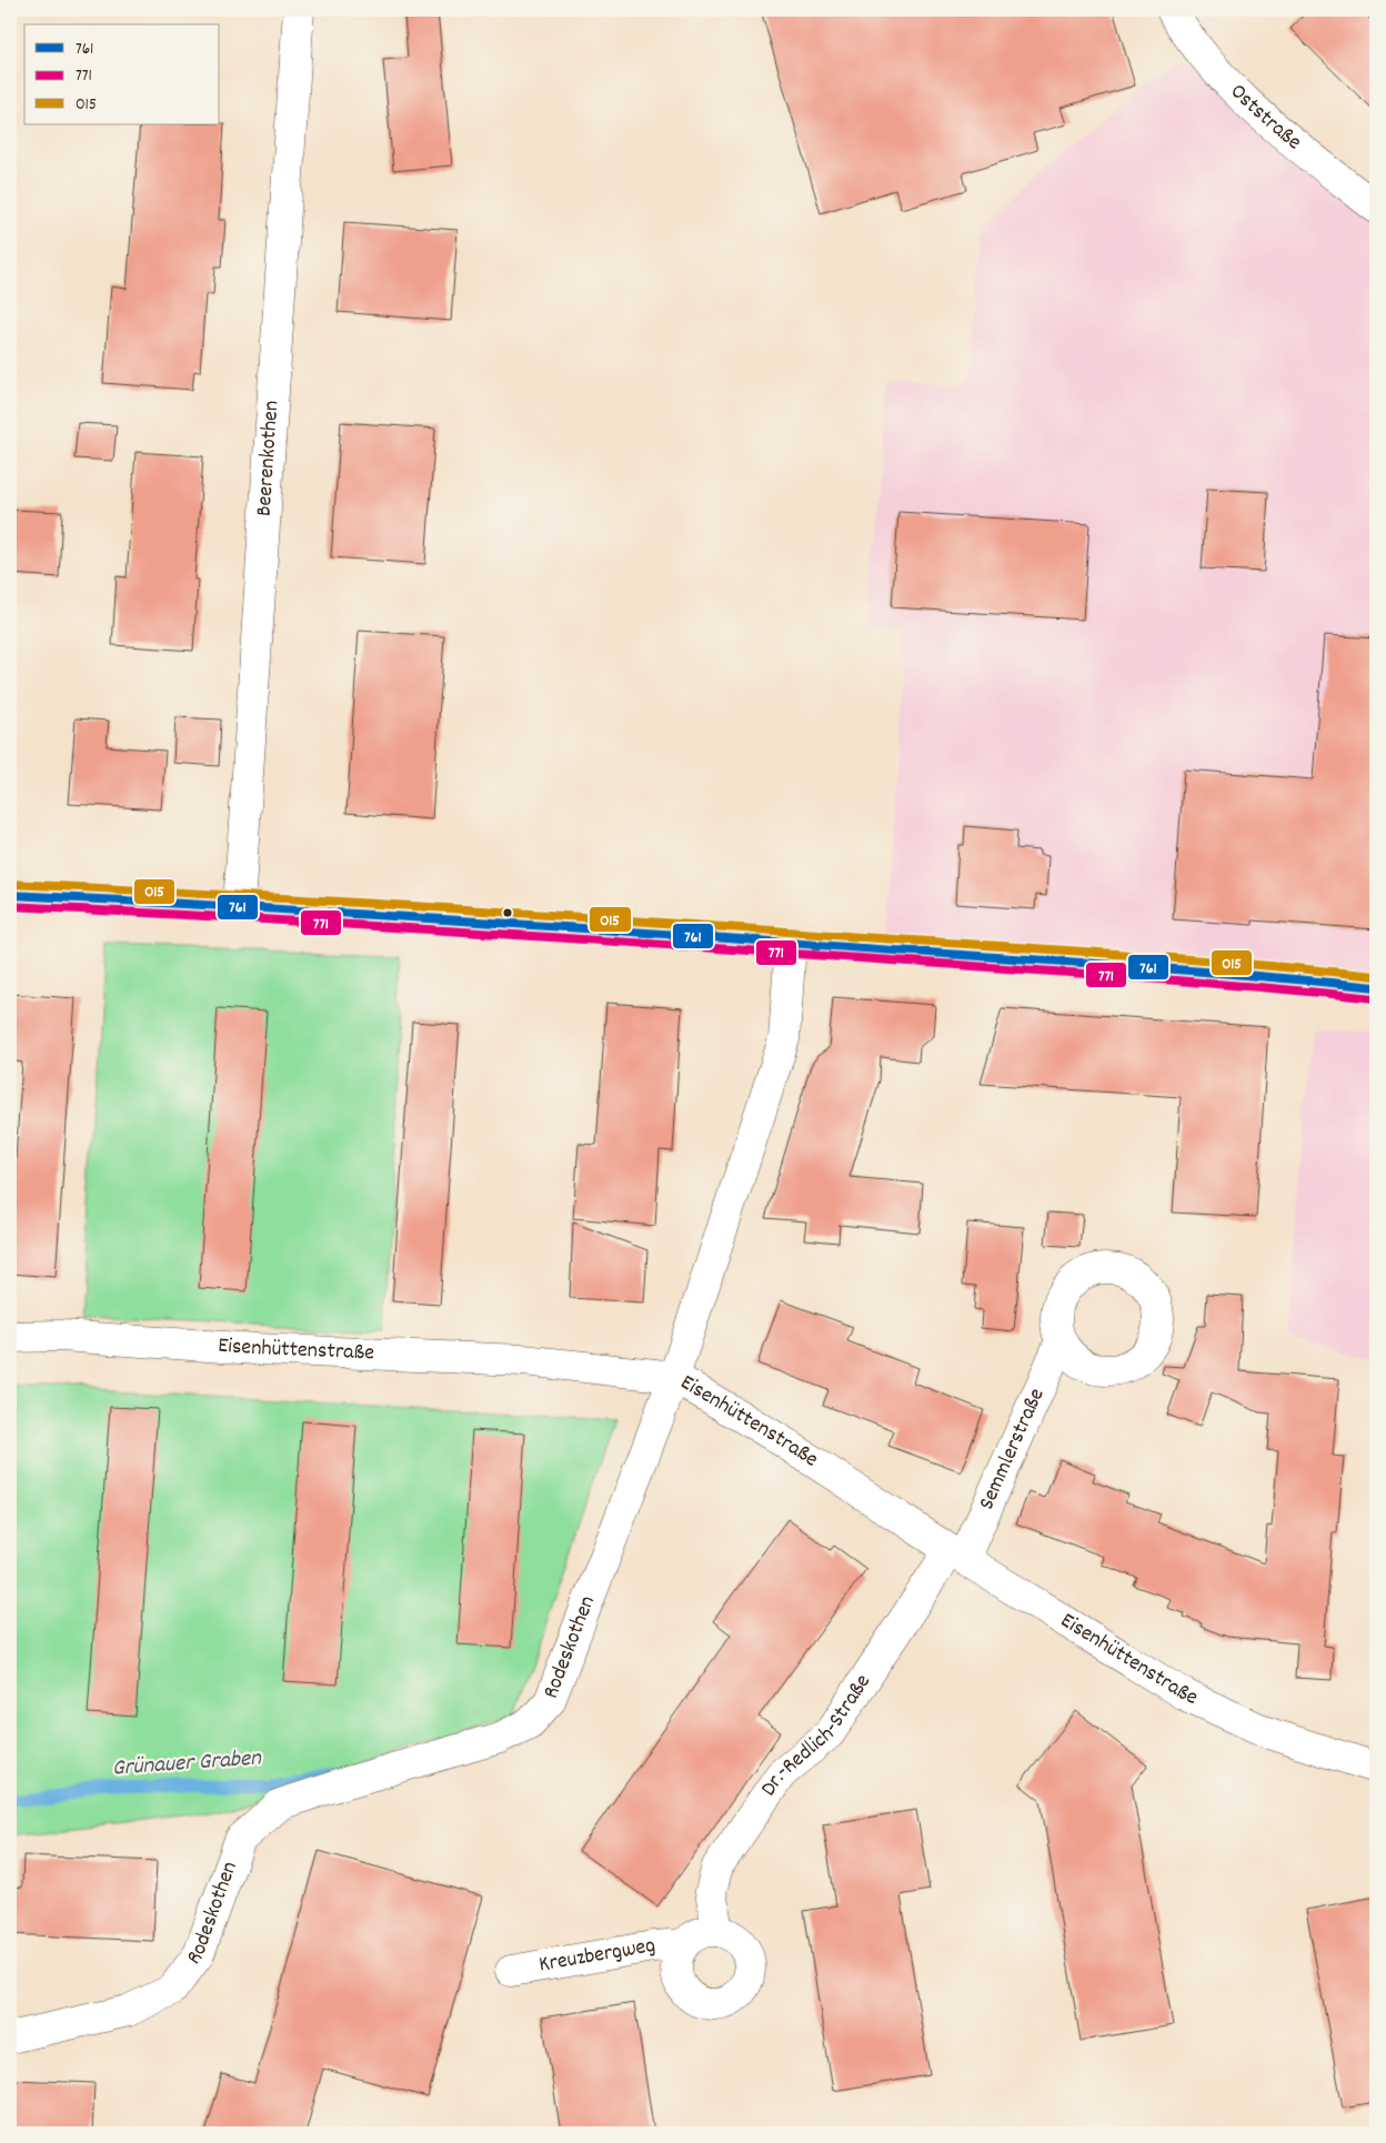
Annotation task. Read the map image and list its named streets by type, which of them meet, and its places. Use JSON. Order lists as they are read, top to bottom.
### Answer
{
  "streets": {
    "street": [
      "Oststraße",
      "Beerenkothen",
      "Eisenhüttenstraße",
      "Semmlerstraße",
      "Rodeskothen",
      "Dr.-Redlich-Straße",
      "Kreuzbergweg"
    ]
  },
  "crossings": [
    ["Eisenhüttenstraße", "Semmlerstraße"],
    ["Eisenhüttenstraße", "Rodeskothen"],
    ["Eisenhüttenstraße", "Dr.-Redlich-Straße"],
    ["Semmlerstraße", "Dr.-Redlich-Straße"],
    ["Dr.-Redlich-Straße", "Kreuzbergweg"]
  ],
  "water": ["Grünauer Graben"],
  "lines": ["transit line O15", "transit line 761", "transit line 771"],
  "legend": ["761", "771", "O15"]
}
